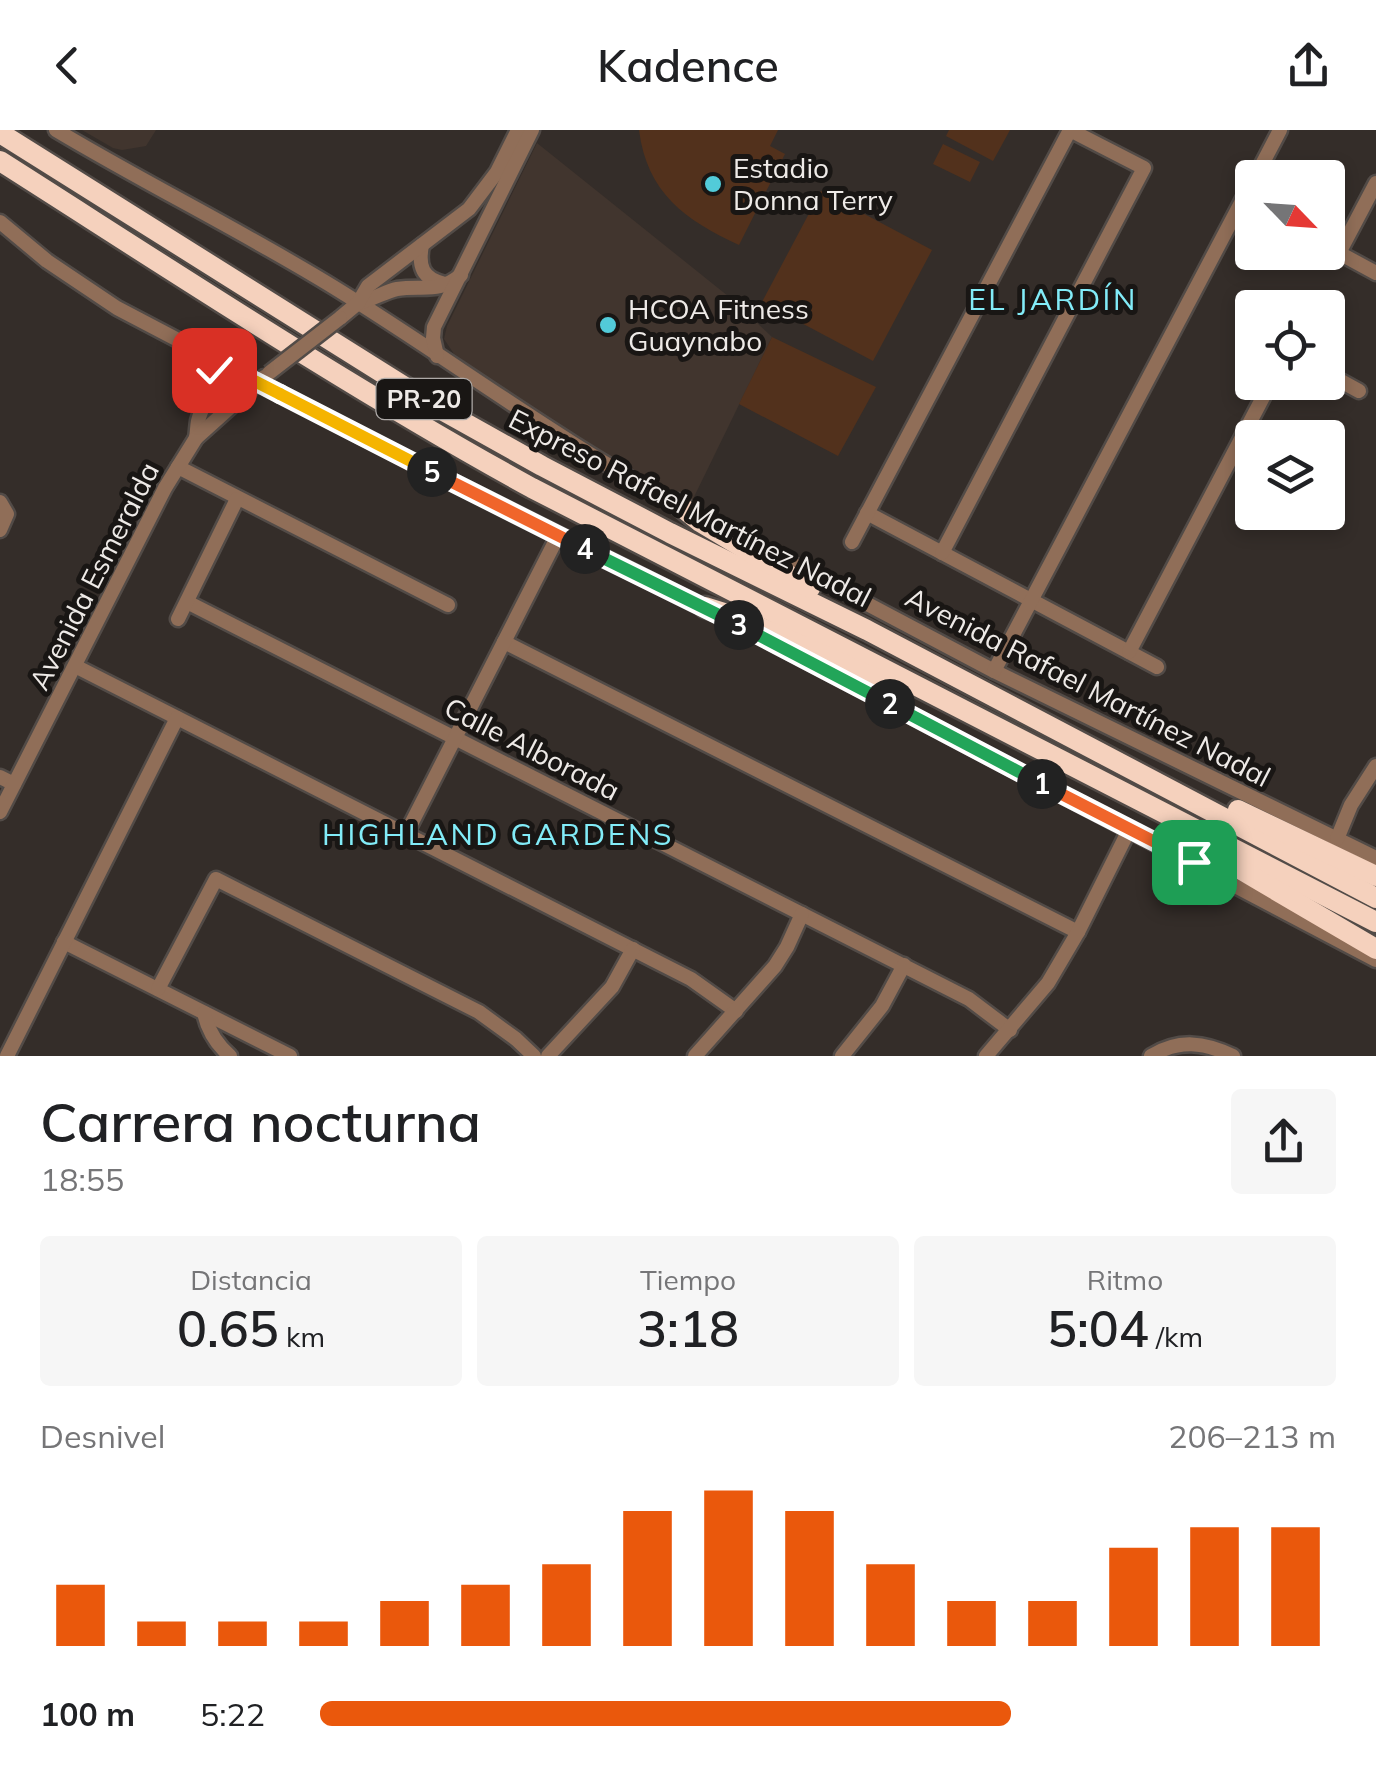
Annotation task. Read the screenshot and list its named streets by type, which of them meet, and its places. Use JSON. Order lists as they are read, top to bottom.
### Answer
{
  "streets": {
    "highway": ["PR-20", "Expreso Rafael Martínez Nadal"],
    "street": ["Avenida Esmeralda", "Avenida Rafael Martínez Nadal", "Calle Alborada"]
  },
  "crossings": [
    ["Avenida Esmeralda", "Avenida Rafael Martínez Nadal"]
  ],
  "districts": ["EL JARDÍN", "HIGHLAND GARDENS"],
  "places": ["Estadio Donna Terry", "HCOA Fitness Guaynabo"],
  "north": "bottom right",
  "page": {
    "header": "Kadence",
    "pins": [
      "5",
      "4",
      "3",
      "2",
      "1"
    ],
    "heading": ["Carrera nocturna", "18:55"],
    "stats": [
      ["Distancia", "0.65 km"],
      ["Tiempo", "3:18"],
      ["Ritmo", "5:04 /km"]
    ],
    "chart": ["Desnivel", "206–213 m"],
    "list": [
      {
        "name": "100 m",
        "note": "5:22"
      }
    ]
  }
}
